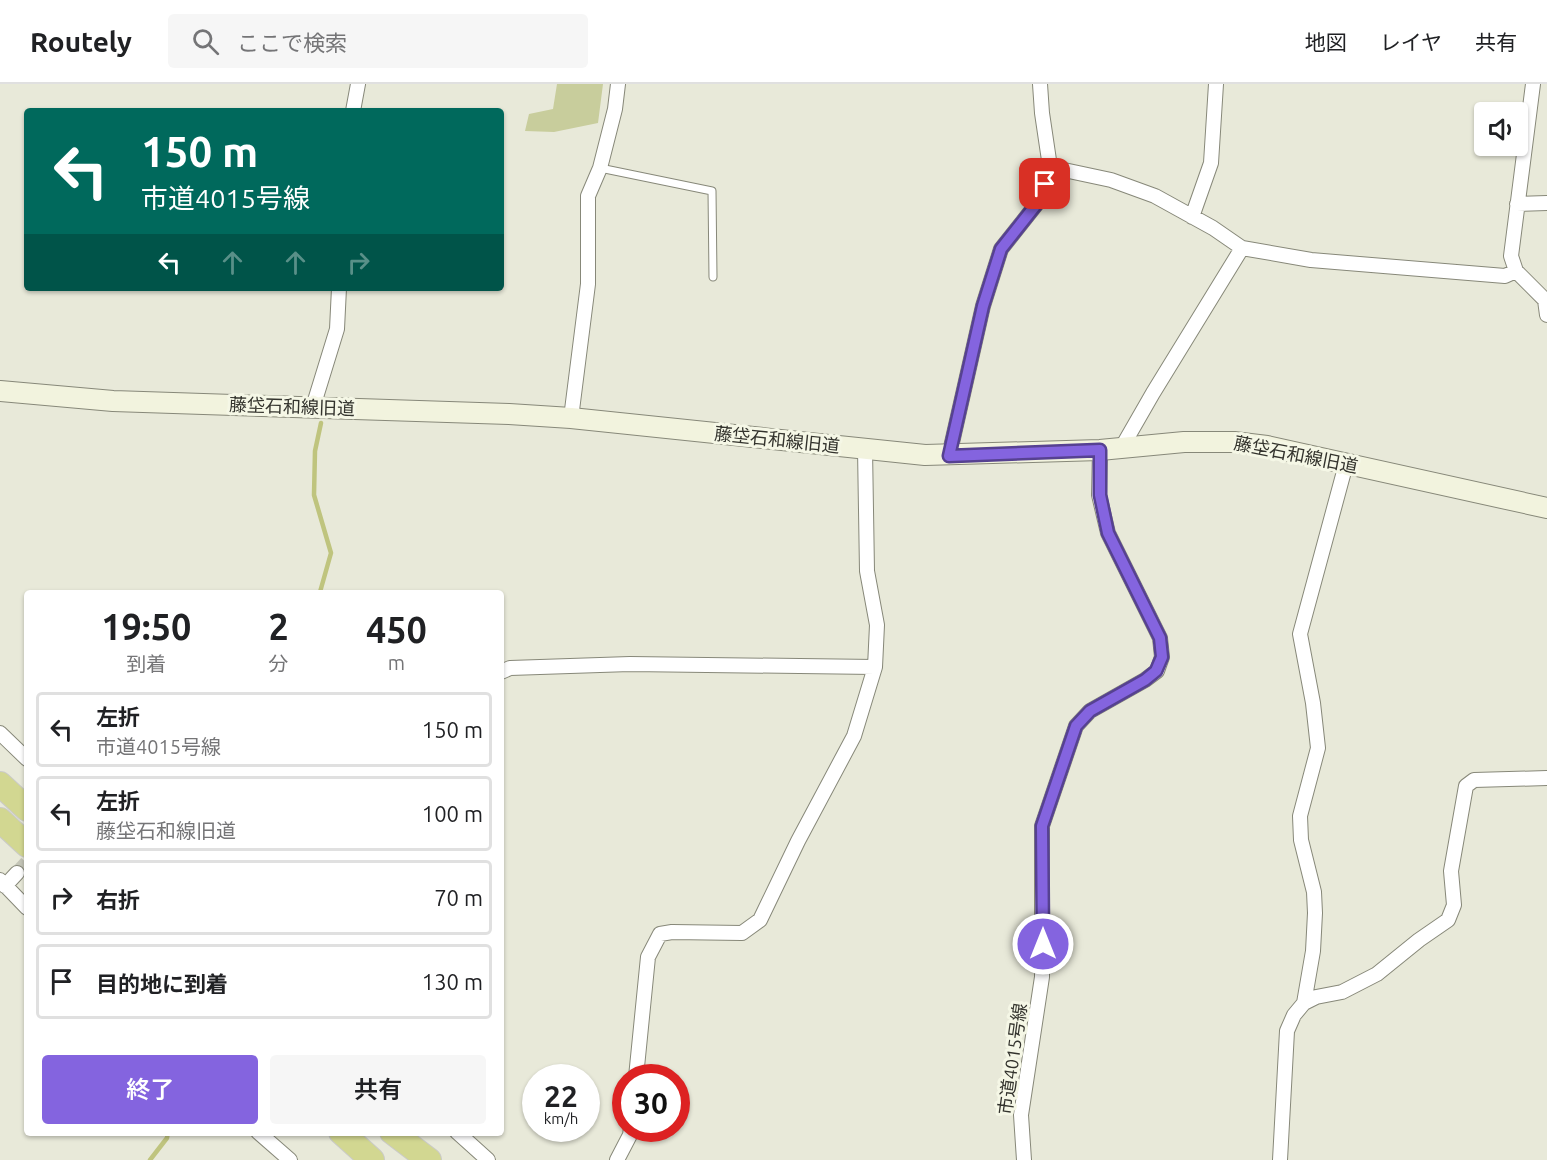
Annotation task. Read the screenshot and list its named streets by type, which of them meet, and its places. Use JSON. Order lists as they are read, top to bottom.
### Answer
{
  "streets": {
    "street": ["藤垈石和線旧道", "市道4015号線"]
  },
  "crossings": [
    ["藤垈石和線旧道", "市道4015号線"]
  ],
  "page": {
    "header": "Routely",
    "search": "ここで検索",
    "nav": ["地図", "レイヤ", "共有"],
    "turn": ["150 m", "市道4015号線"],
    "eta": [
      "19:50",
      "到着",
      "2",
      "分",
      "450",
      "m"
    ],
    "list": [
      {
        "name": "左折",
        "note": "市道4015号線",
        "value": "150 m"
      },
      {
        "name": "左折",
        "note": "藤垈石和線旧道",
        "value": "100 m"
      },
      {
        "name": "右折",
        "value": "70 m"
      },
      {
        "name": "目的地に到着",
        "value": "130 m"
      }
    ],
    "buttons": ["終了", "共有"],
    "speed": "22 km/h",
    "limit": "30"
  }
}
